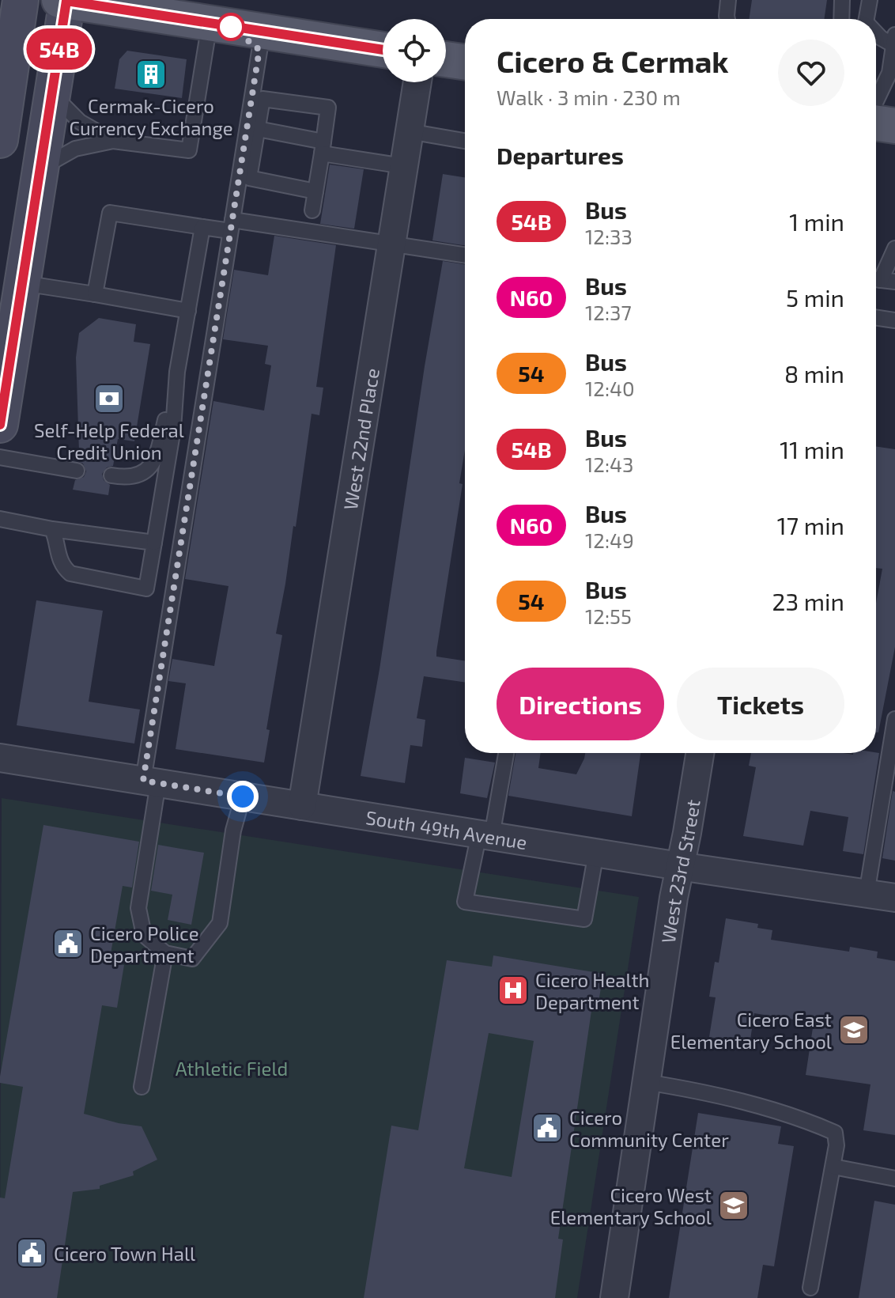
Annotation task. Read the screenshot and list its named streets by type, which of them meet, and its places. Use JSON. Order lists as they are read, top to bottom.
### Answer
{
  "streets": {
    "street": ["West 22nd Place", "South 49th Avenue", "West 23rd Street"]
  },
  "crossings": [
    ["West 22nd Place", "South 49th Avenue"],
    ["South 49th Avenue", "West 23rd Street"]
  ],
  "parks": ["Athletic Field"],
  "places": {
    "building": ["Cermak-Cicero Currency Exchange"],
    "bank": ["Self-Help Federal Credit Union"],
    "public building": ["Cicero Police Department", "Cicero Community Center", "Cicero Town Hall"],
    "hospital": ["Cicero Health Department"],
    "school or university": ["Cicero East Elementary School", "Cicero West Elementary School"]
  },
  "lines": ["bus line 54B"],
  "page": {
    "on_map": "54B",
    "heading": [
      ["Cicero & Cermak", "Walk · 3 min · 230 m"],
      "Departures"
    ],
    "list": [
      {
        "mark": "54B",
        "name": "Bus",
        "note": "12:33",
        "value": "1 min"
      },
      {
        "mark": "N60",
        "name": "Bus",
        "note": "12:37",
        "value": "5 min"
      },
      {
        "mark": "54",
        "name": "Bus",
        "note": "12:40",
        "value": "8 min"
      },
      {
        "mark": "54B",
        "name": "Bus",
        "note": "12:43",
        "value": "11 min"
      },
      {
        "mark": "N60",
        "name": "Bus",
        "note": "12:49",
        "value": "17 min"
      },
      {
        "mark": "54",
        "name": "Bus",
        "note": "12:55",
        "value": "23 min"
      }
    ],
    "buttons": ["Directions", "Tickets"]
  }
}
